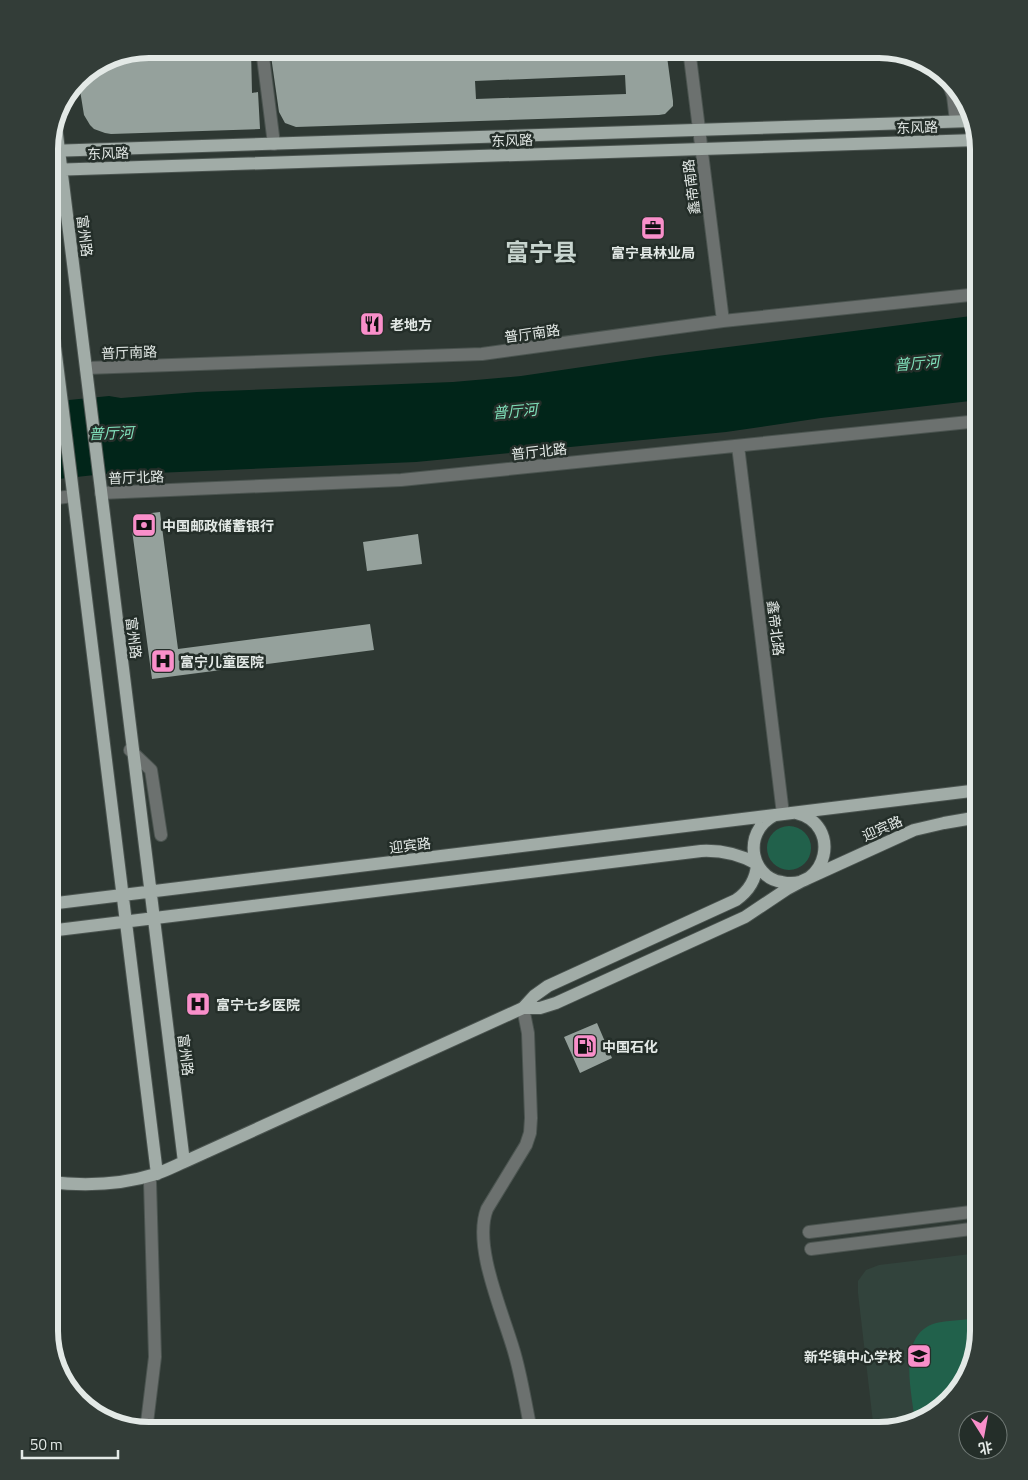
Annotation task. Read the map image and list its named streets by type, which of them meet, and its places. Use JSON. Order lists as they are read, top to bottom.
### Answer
{
  "streets": {
    "main road": ["东风路", "富州路", "迎宾路"],
    "street": [
      "鑫帝南路",
      "普厅南路",
      "普厅北路",
      "鑫帝北路"
    ]
  },
  "crossings": [
    ["东风路", "鑫帝南路"],
    ["鑫帝南路", "普厅南路"],
    ["富州路", "普厅南路"],
    ["富州路", "普厅北路"],
    ["富州路", "迎宾路"],
    ["普厅北路", "鑫帝北路"],
    ["鑫帝北路", "迎宾路"]
  ],
  "districts": ["富宁县"],
  "water": ["普厅河"],
  "places": {
    "office": ["富宁县林业局"],
    "restaurant": ["老地方"],
    "bank": ["中国邮政储蓄银行"],
    "hospital": ["富宁儿童医院", "富宁七乡医院"],
    "fuel station": ["中国石化"],
    "school or university": ["新华镇中心学校"]
  },
  "scale_bar": "50 m",
  "north": "bottom"
}
